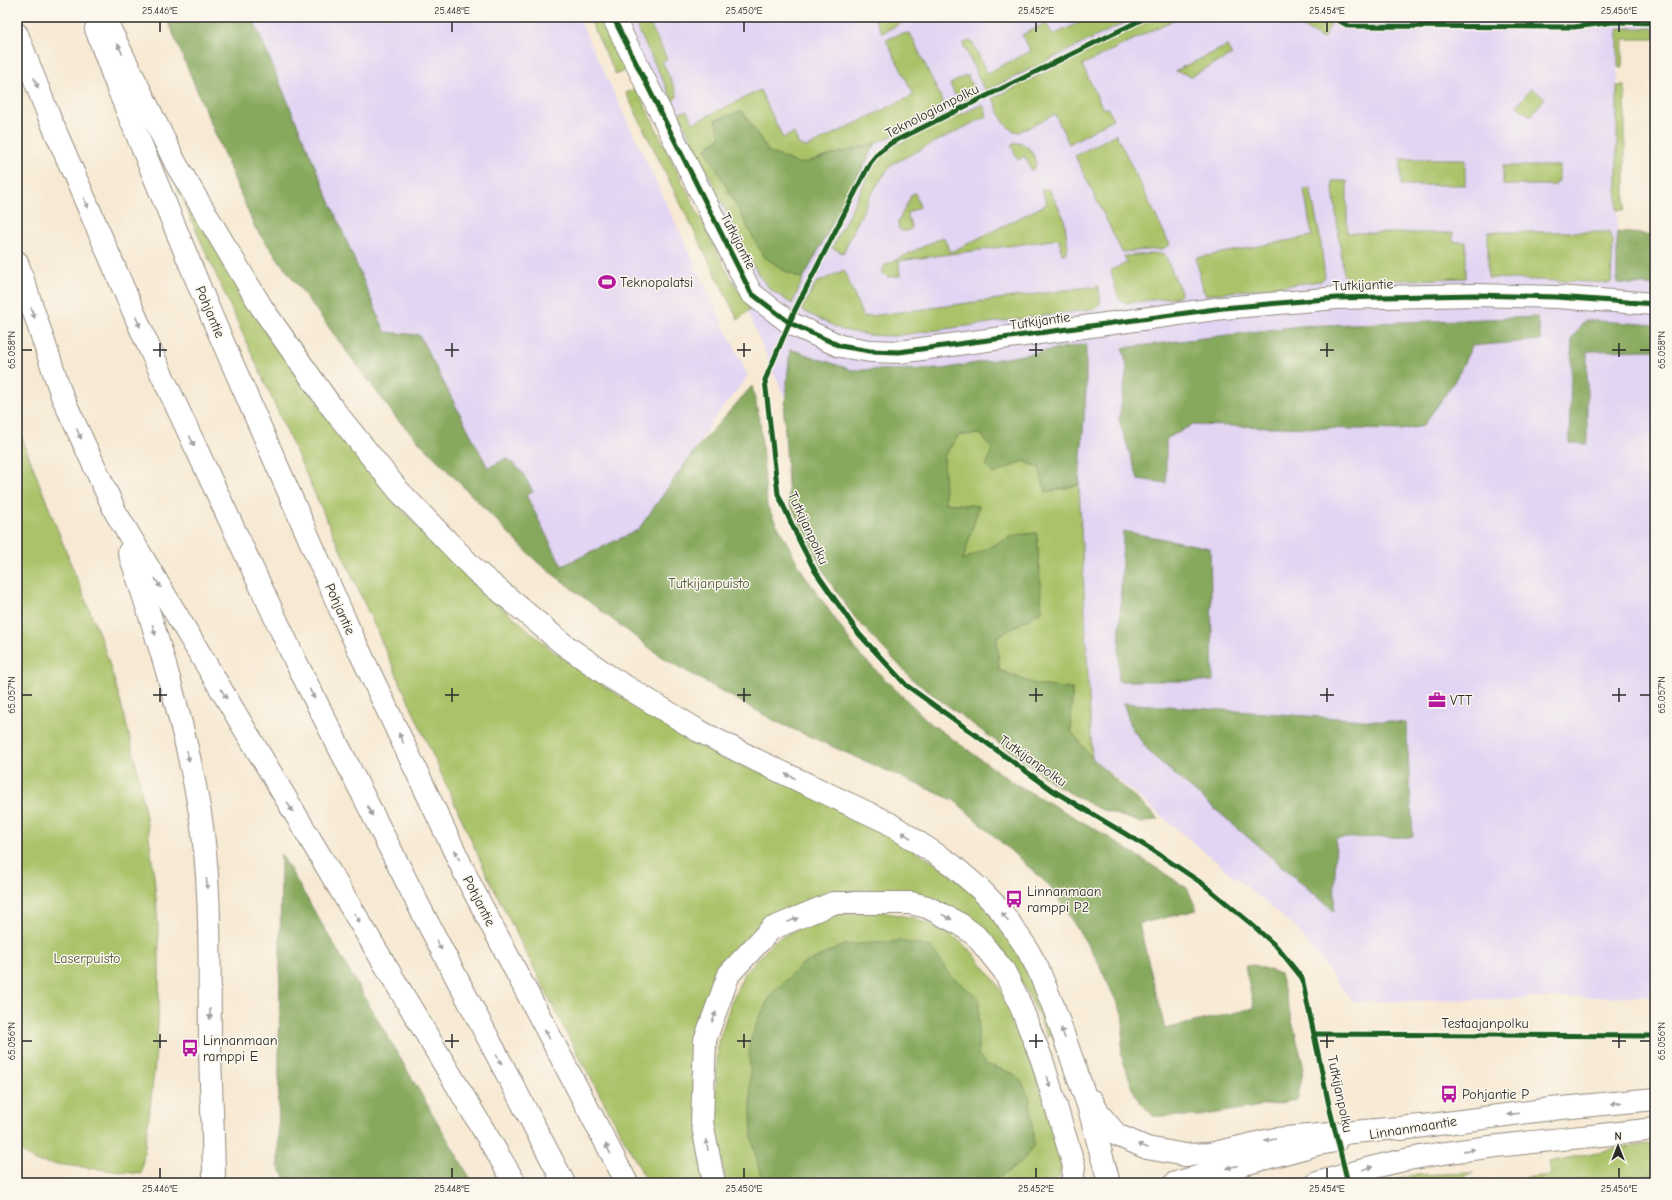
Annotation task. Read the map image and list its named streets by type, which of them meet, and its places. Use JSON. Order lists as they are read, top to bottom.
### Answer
{
  "streets": {
    "main road": ["Tutkijantie", "Pohjantie", "Linnanmaantie"],
    "cycle path": ["Teknologianpolku", "Testaajanpolku"]
  },
  "parks": ["Tutkijanpuisto", "Laserpuisto"],
  "places": {
    "sports": ["Teknopalatsi"],
    "office": ["VTT"],
    "bus stop": ["Linnanmaan ramppi P2", "Linnanmaan ramppi E", "Pohjantie P"]
  },
  "north": "top",
  "coordinates": [
    "25.446°E",
    "25.448°E",
    "25.450°E",
    "25.452°E",
    "25.454°E",
    "25.456°E",
    "65.058°N",
    "65.057°N",
    "65.056°N"
  ]
}
